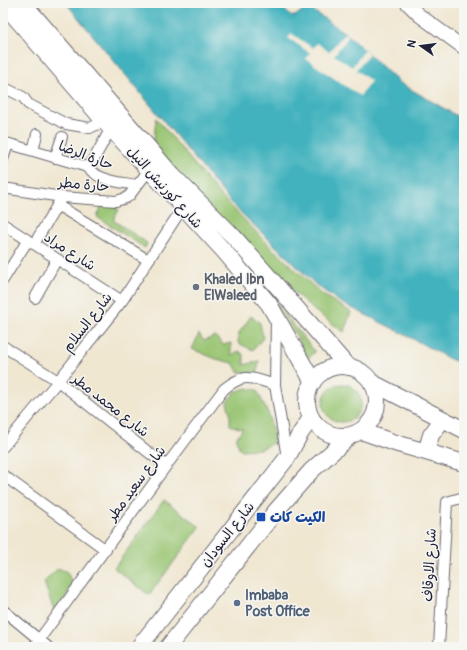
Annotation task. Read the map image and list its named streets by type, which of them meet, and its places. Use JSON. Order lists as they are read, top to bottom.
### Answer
{
  "streets": {
    "main road": ["شارع كورنيش النيل", "شارع السودان"],
    "street": [
      "حارة الرضا",
      "حارة مطر",
      "شارع مراد",
      "شارع السلام",
      "شارع محمد مطر",
      "شارع سعيد مطر",
      "شارع الاوقاف"
    ]
  },
  "crossings": [
    ["حارة الرضا", "حارة مطر"],
    ["حارة مطر", "شارع كورنيش النيل"],
    ["شارع كورنيش النيل", "شارع السلام"],
    ["شارع كورنيش النيل", "شارع السودان"],
    ["شارع مراد", "شارع السلام"],
    ["شارع السلام", "شارع محمد مطر"],
    ["شارع محمد مطر", "شارع سعيد مطر"]
  ],
  "places": {
    "other": ["Khaled Ibn ElWaleed", "Imbaba Post Office"],
    "transit": ["الکيت کات"]
  },
  "north": "left"
}
